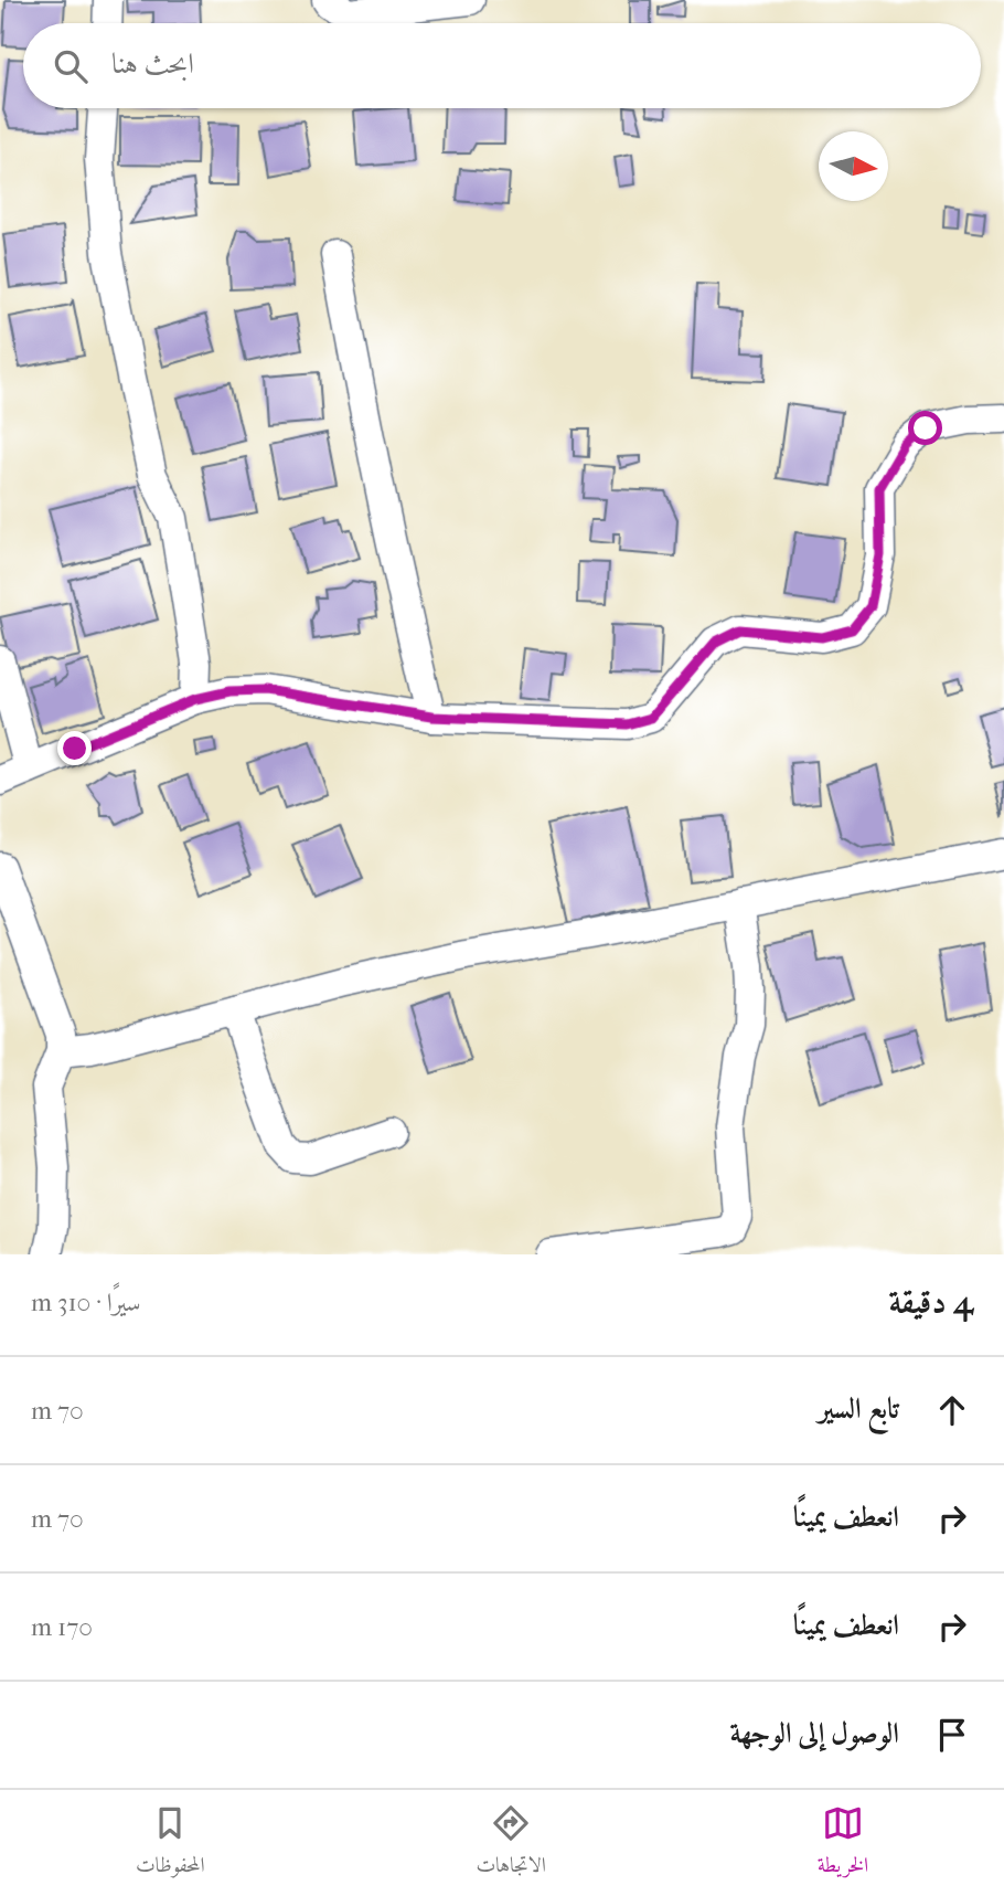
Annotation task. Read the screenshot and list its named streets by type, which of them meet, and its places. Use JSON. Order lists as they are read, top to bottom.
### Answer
{
  "north": "right",
  "page": {
    "search": "ابحث هنا",
    "heading": ["4 دقيقة", "سيرًا · 310 m"],
    "list": [
      ["تابع السير", "70 m"],
      ["انعطف يمينًا", "70 m"],
      ["انعطف يمينًا", "170 m"],
      "الوصول إلى الوجهة"
    ],
    "nav": ["الخريطة", "الاتجاهات", "المحفوظات"]
  }
}
